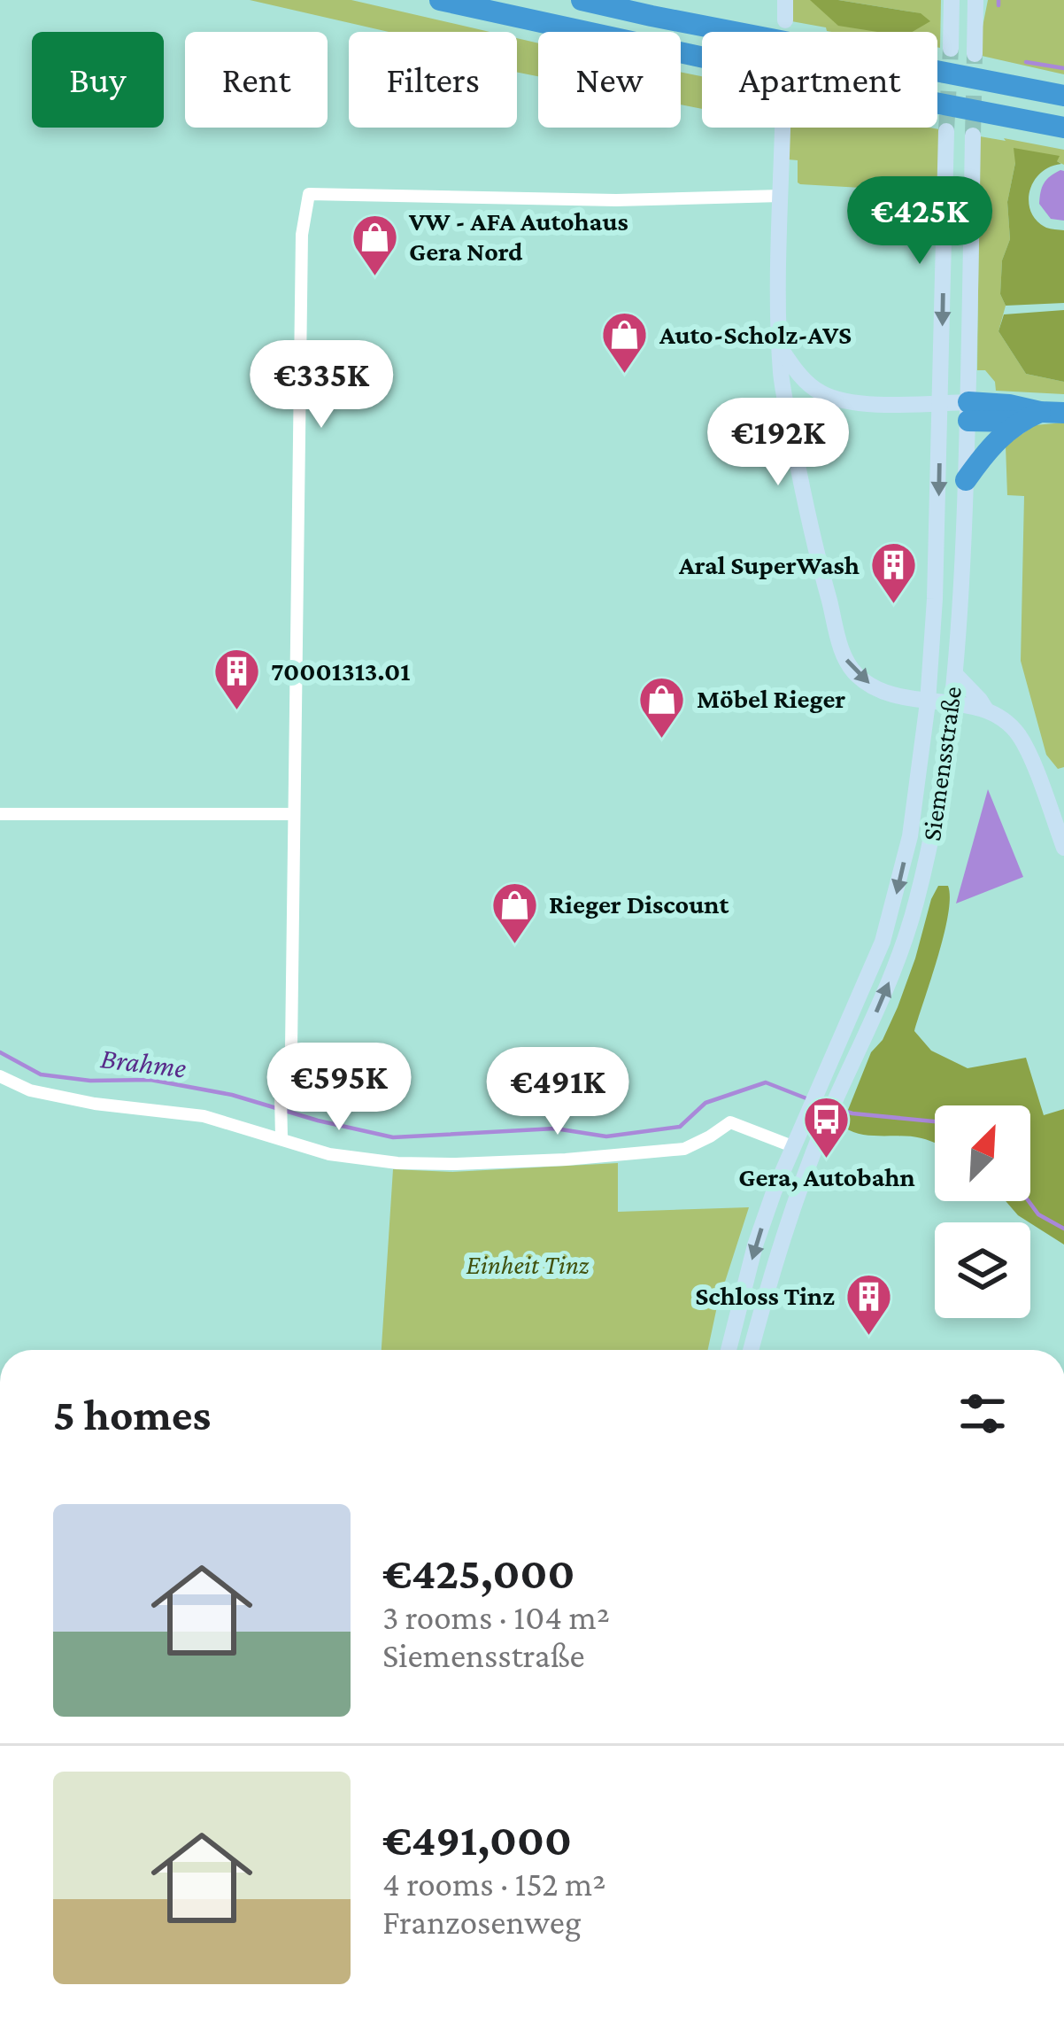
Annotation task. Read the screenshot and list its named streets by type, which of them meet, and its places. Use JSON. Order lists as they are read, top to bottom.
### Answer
{
  "streets": {
    "main road": ["Siemensstraße"]
  },
  "water": ["Brahme"],
  "parks": ["Einheit Tinz"],
  "places": {
    "shop": [
      "VW - AFA Autohaus Gera Nord",
      "Auto-Scholz-AVS",
      "Möbel Rieger",
      "Rieger Discount"
    ],
    "building": ["Aral SuperWash", "70001313.01", "Schloss Tinz"],
    "bus stop": ["Gera, Autobahn"]
  },
  "north": "top right",
  "page": {
    "chip": [
      "Buy",
      "Rent",
      "Filters",
      "New",
      "Apartment"
    ],
    "price": [
      "€425K",
      "€335K",
      "€192K",
      "€595K",
      "€491K"
    ],
    "heading": "5 homes",
    "list": [
      {
        "name": "€425,000",
        "note": "3 rooms · 104 m² · Siemensstraße"
      },
      {
        "name": "€491,000",
        "note": "4 rooms · 152 m² · Franzosenweg"
      }
    ]
  }
}
